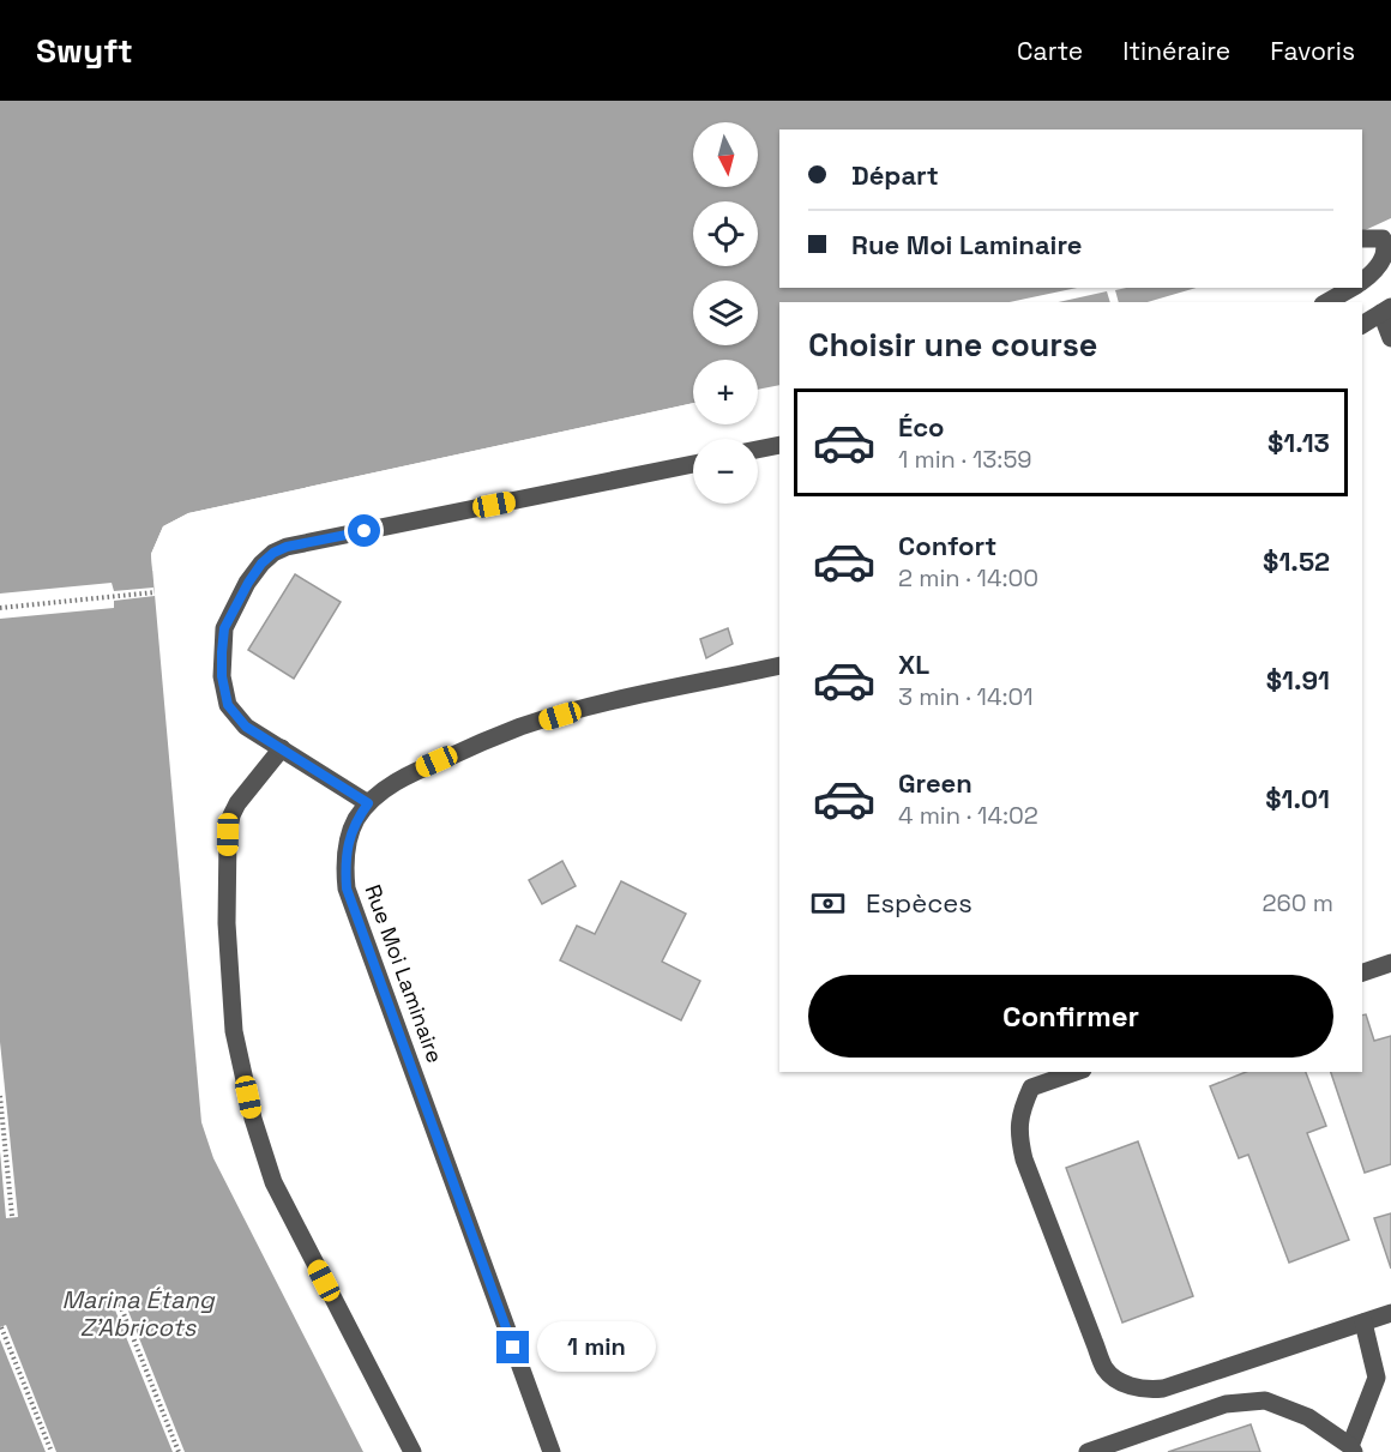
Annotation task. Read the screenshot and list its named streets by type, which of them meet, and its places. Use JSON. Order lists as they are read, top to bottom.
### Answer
{
  "streets": {
    "street": ["Rue Moi Laminaire"]
  },
  "water": ["Marina Étang Z'Abricots"],
  "north": "bottom",
  "page": {
    "header": "Swyft",
    "nav": ["Carte", "Itinéraire", "Favoris"],
    "map_buttons": ["+", "−"],
    "banner": ["Départ", "Rue Moi Laminaire"],
    "heading": "Choisir une course",
    "list": [
      {
        "name": "Éco",
        "note": "1 min · 13:59",
        "value": "$1.13"
      },
      {
        "name": "Confort",
        "note": "2 min · 14:00",
        "value": "$1.52"
      },
      {
        "name": "XL",
        "note": "3 min · 14:01",
        "value": "$1.91"
      },
      {
        "name": "Green",
        "note": "4 min · 14:02",
        "value": "$1.01"
      }
    ],
    "pay": ["Espèces", "260 m"],
    "buttons": "Confirmer",
    "bubble": "1 min"
  }
}
